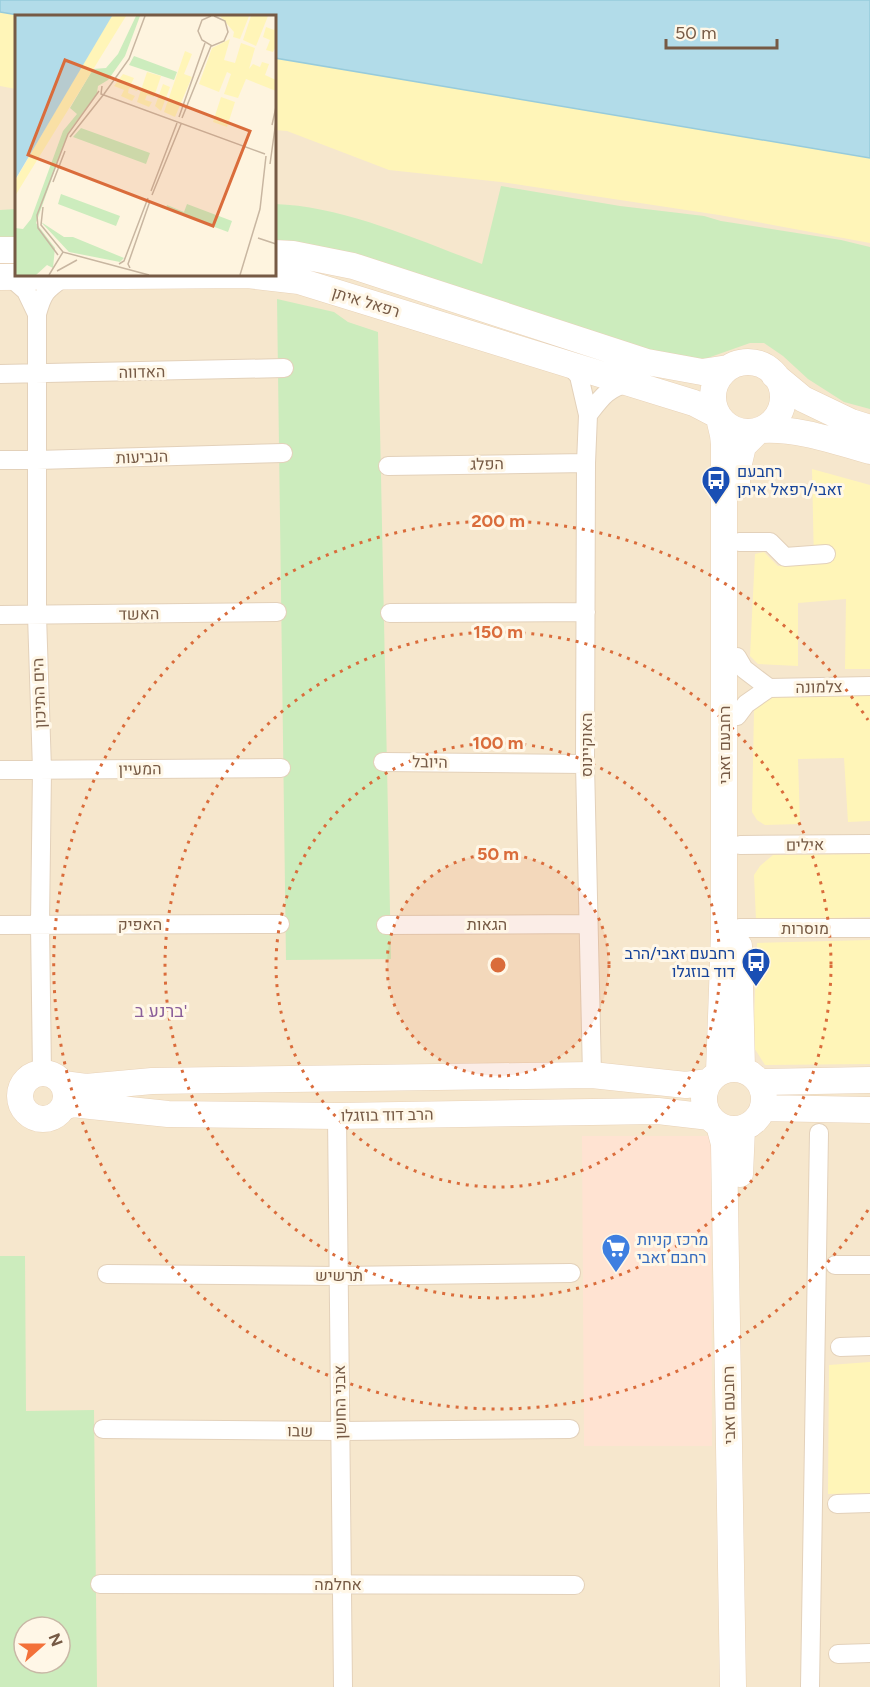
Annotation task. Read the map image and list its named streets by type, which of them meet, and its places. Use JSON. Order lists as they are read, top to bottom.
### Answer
{
  "streets": {
    "street": [
      "רפאל איתן",
      "האדווה",
      "הנביעות",
      "הפלג",
      "האשד",
      "צלמונה",
      "הים התיכון",
      "האוקיינוס",
      "רחבעם זאבי",
      "היובל",
      "המעיין",
      "אילים",
      "האפיק",
      "הגאות",
      "מוסרות",
      "הרב דוד בוזגלו",
      "תרשיש",
      "אבני החושן",
      "שבו",
      "אחלמה"
    ]
  },
  "crossings": [
    ["רפאל איתן", "הים התיכון"],
    ["רפאל איתן", "האוקיינוס"],
    ["רפאל איתן", "רחבעם זאבי"],
    ["האדווה", "הים התיכון"],
    ["הנביעות", "הים התיכון"],
    ["הפלג", "האוקיינוס"],
    ["האשד", "הים התיכון"],
    ["הים התיכון", "המעיין"],
    ["הים התיכון", "האפיק"],
    ["הים התיכון", "הרב דוד בוזגלו"],
    ["האוקיינוס", "היובל"],
    ["האוקיינוס", "הגאות"],
    ["האוקיינוס", "הרב דוד בוזגלו"],
    ["רחבעם זאבי", "אילים"],
    ["רחבעם זאבי", "מוסרות"],
    ["רחבעם זאבי", "הרב דוד בוזגלו"],
    ["הרב דוד בוזגלו", "אבני החושן"],
    ["תרשיש", "אבני החושן"],
    ["אבני החושן", "שבו"],
    ["אבני החושן", "אחלמה"]
  ],
  "districts": ["ברנע ב'"],
  "places": {
    "bus stop": ["רחבעם זאבי/רפאל איתן", "רחבעם זאבי/הרב דוד בוזגלו"],
    "supermarket": ["מרכז קניות רחבם זאבי"]
  },
  "scale_bar": "50 m",
  "north": "right",
  "rings": [
    "200 m",
    "150 m",
    "100 m",
    "50 m"
  ]
}
